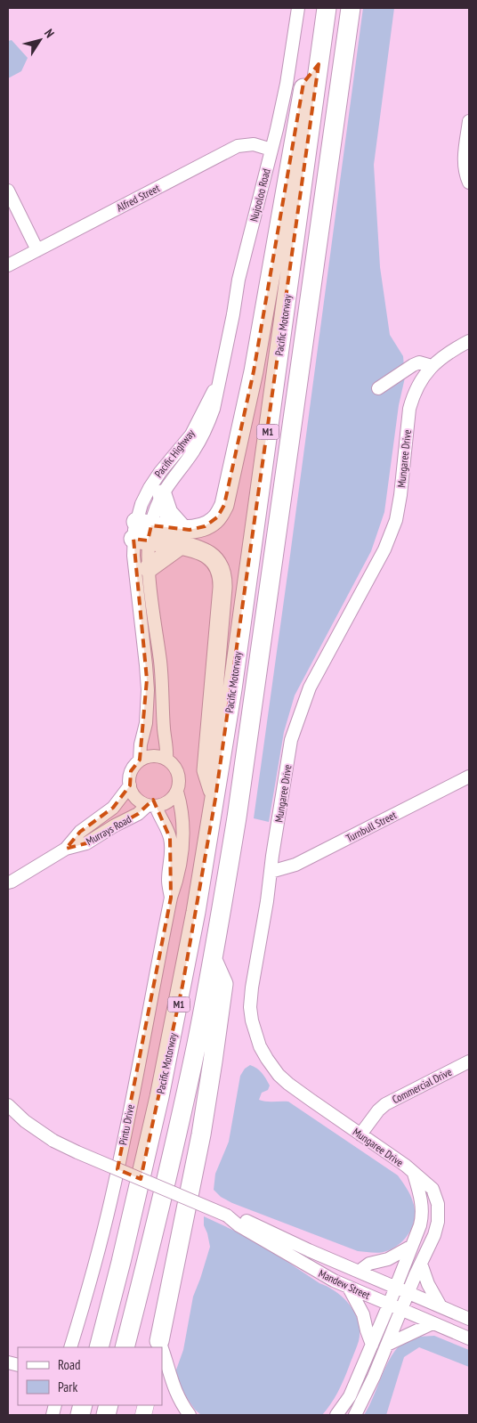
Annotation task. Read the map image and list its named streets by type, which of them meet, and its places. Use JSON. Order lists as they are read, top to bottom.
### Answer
{
  "streets": {
    "highway": ["Pacific Motorway", "M1"],
    "street": [
      "Nujooloo Road",
      "Alfred Street",
      "Pacific Highway",
      "Mungaree Drive",
      "Turnbull Street",
      "Murrays Road",
      "Commercial Drive",
      "Pintu Drive",
      "Mandew Street"
    ]
  },
  "crossings": [
    ["Nujooloo Road", "Alfred Street"],
    ["Nujooloo Road", "Pacific Highway"],
    ["Pacific Highway", "Murrays Road"],
    ["Pacific Highway", "Pintu Drive"],
    ["Mungaree Drive", "Turnbull Street"],
    ["Mungaree Drive", "Commercial Drive"],
    ["Mungaree Drive", "Mandew Street"],
    ["Murrays Road", "Pintu Drive"]
  ],
  "legend": ["Road", "Park"],
  "north": "top right"
}
